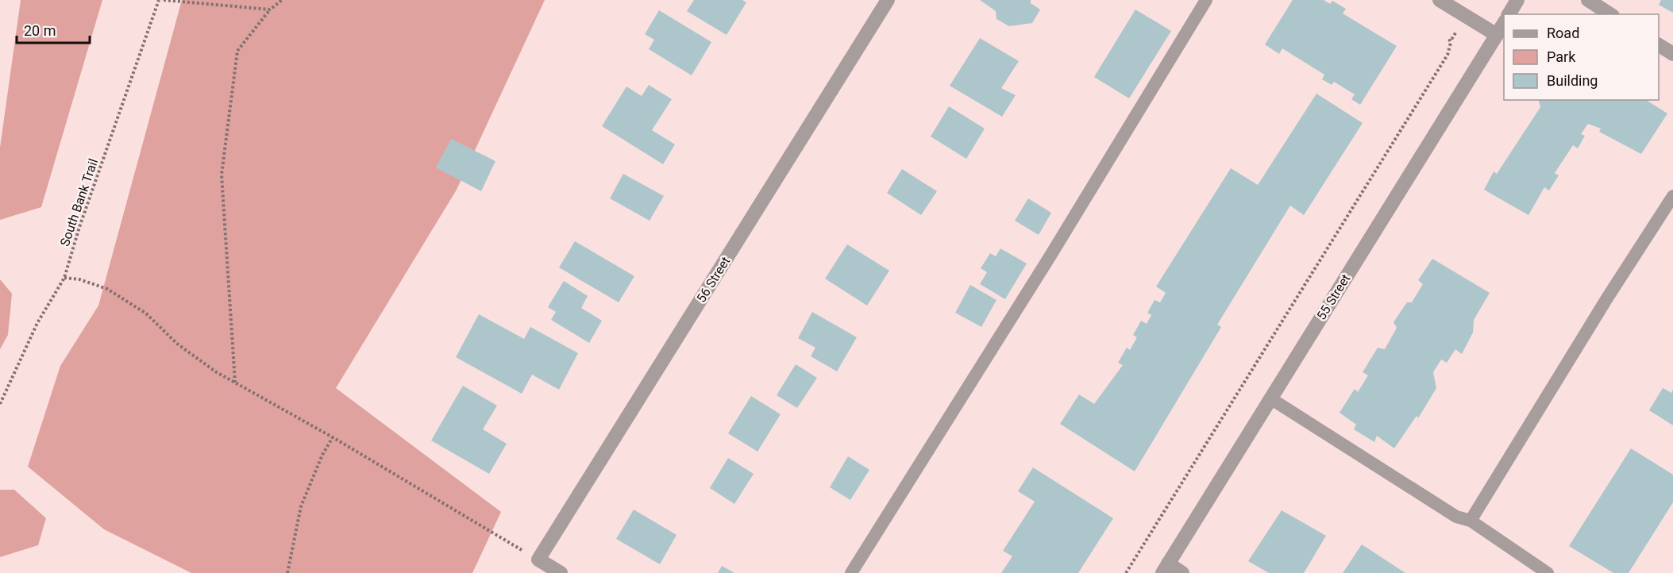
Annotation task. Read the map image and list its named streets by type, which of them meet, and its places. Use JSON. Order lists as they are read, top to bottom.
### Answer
{
  "streets": {
    "street": ["56 Street", "55 Street"],
    "path": ["South Bank Trail"]
  },
  "legend": ["Road", "Park", "Building"],
  "scale_bar": "20 m"
}
